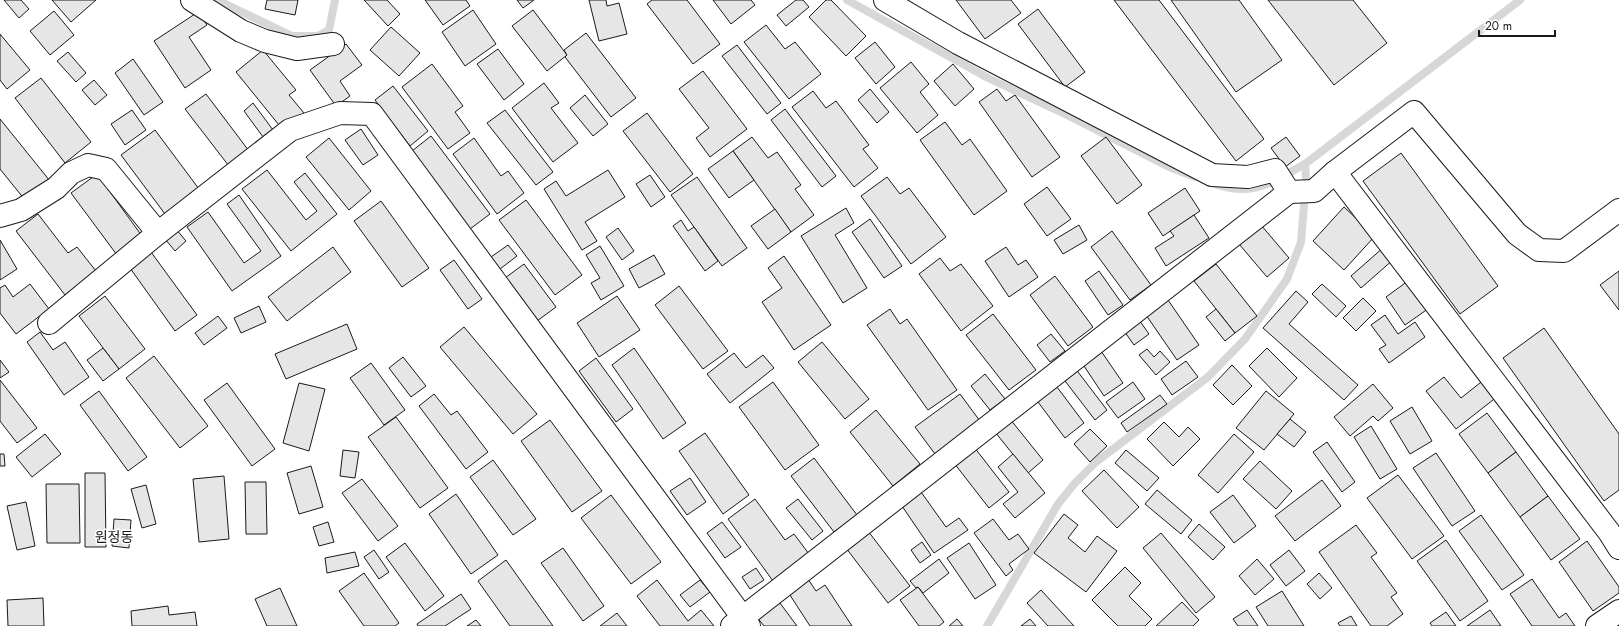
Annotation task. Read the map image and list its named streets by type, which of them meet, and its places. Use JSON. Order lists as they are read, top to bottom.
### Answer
{
  "districts": ["원정동"],
  "scale_bar": "20 m"
}
